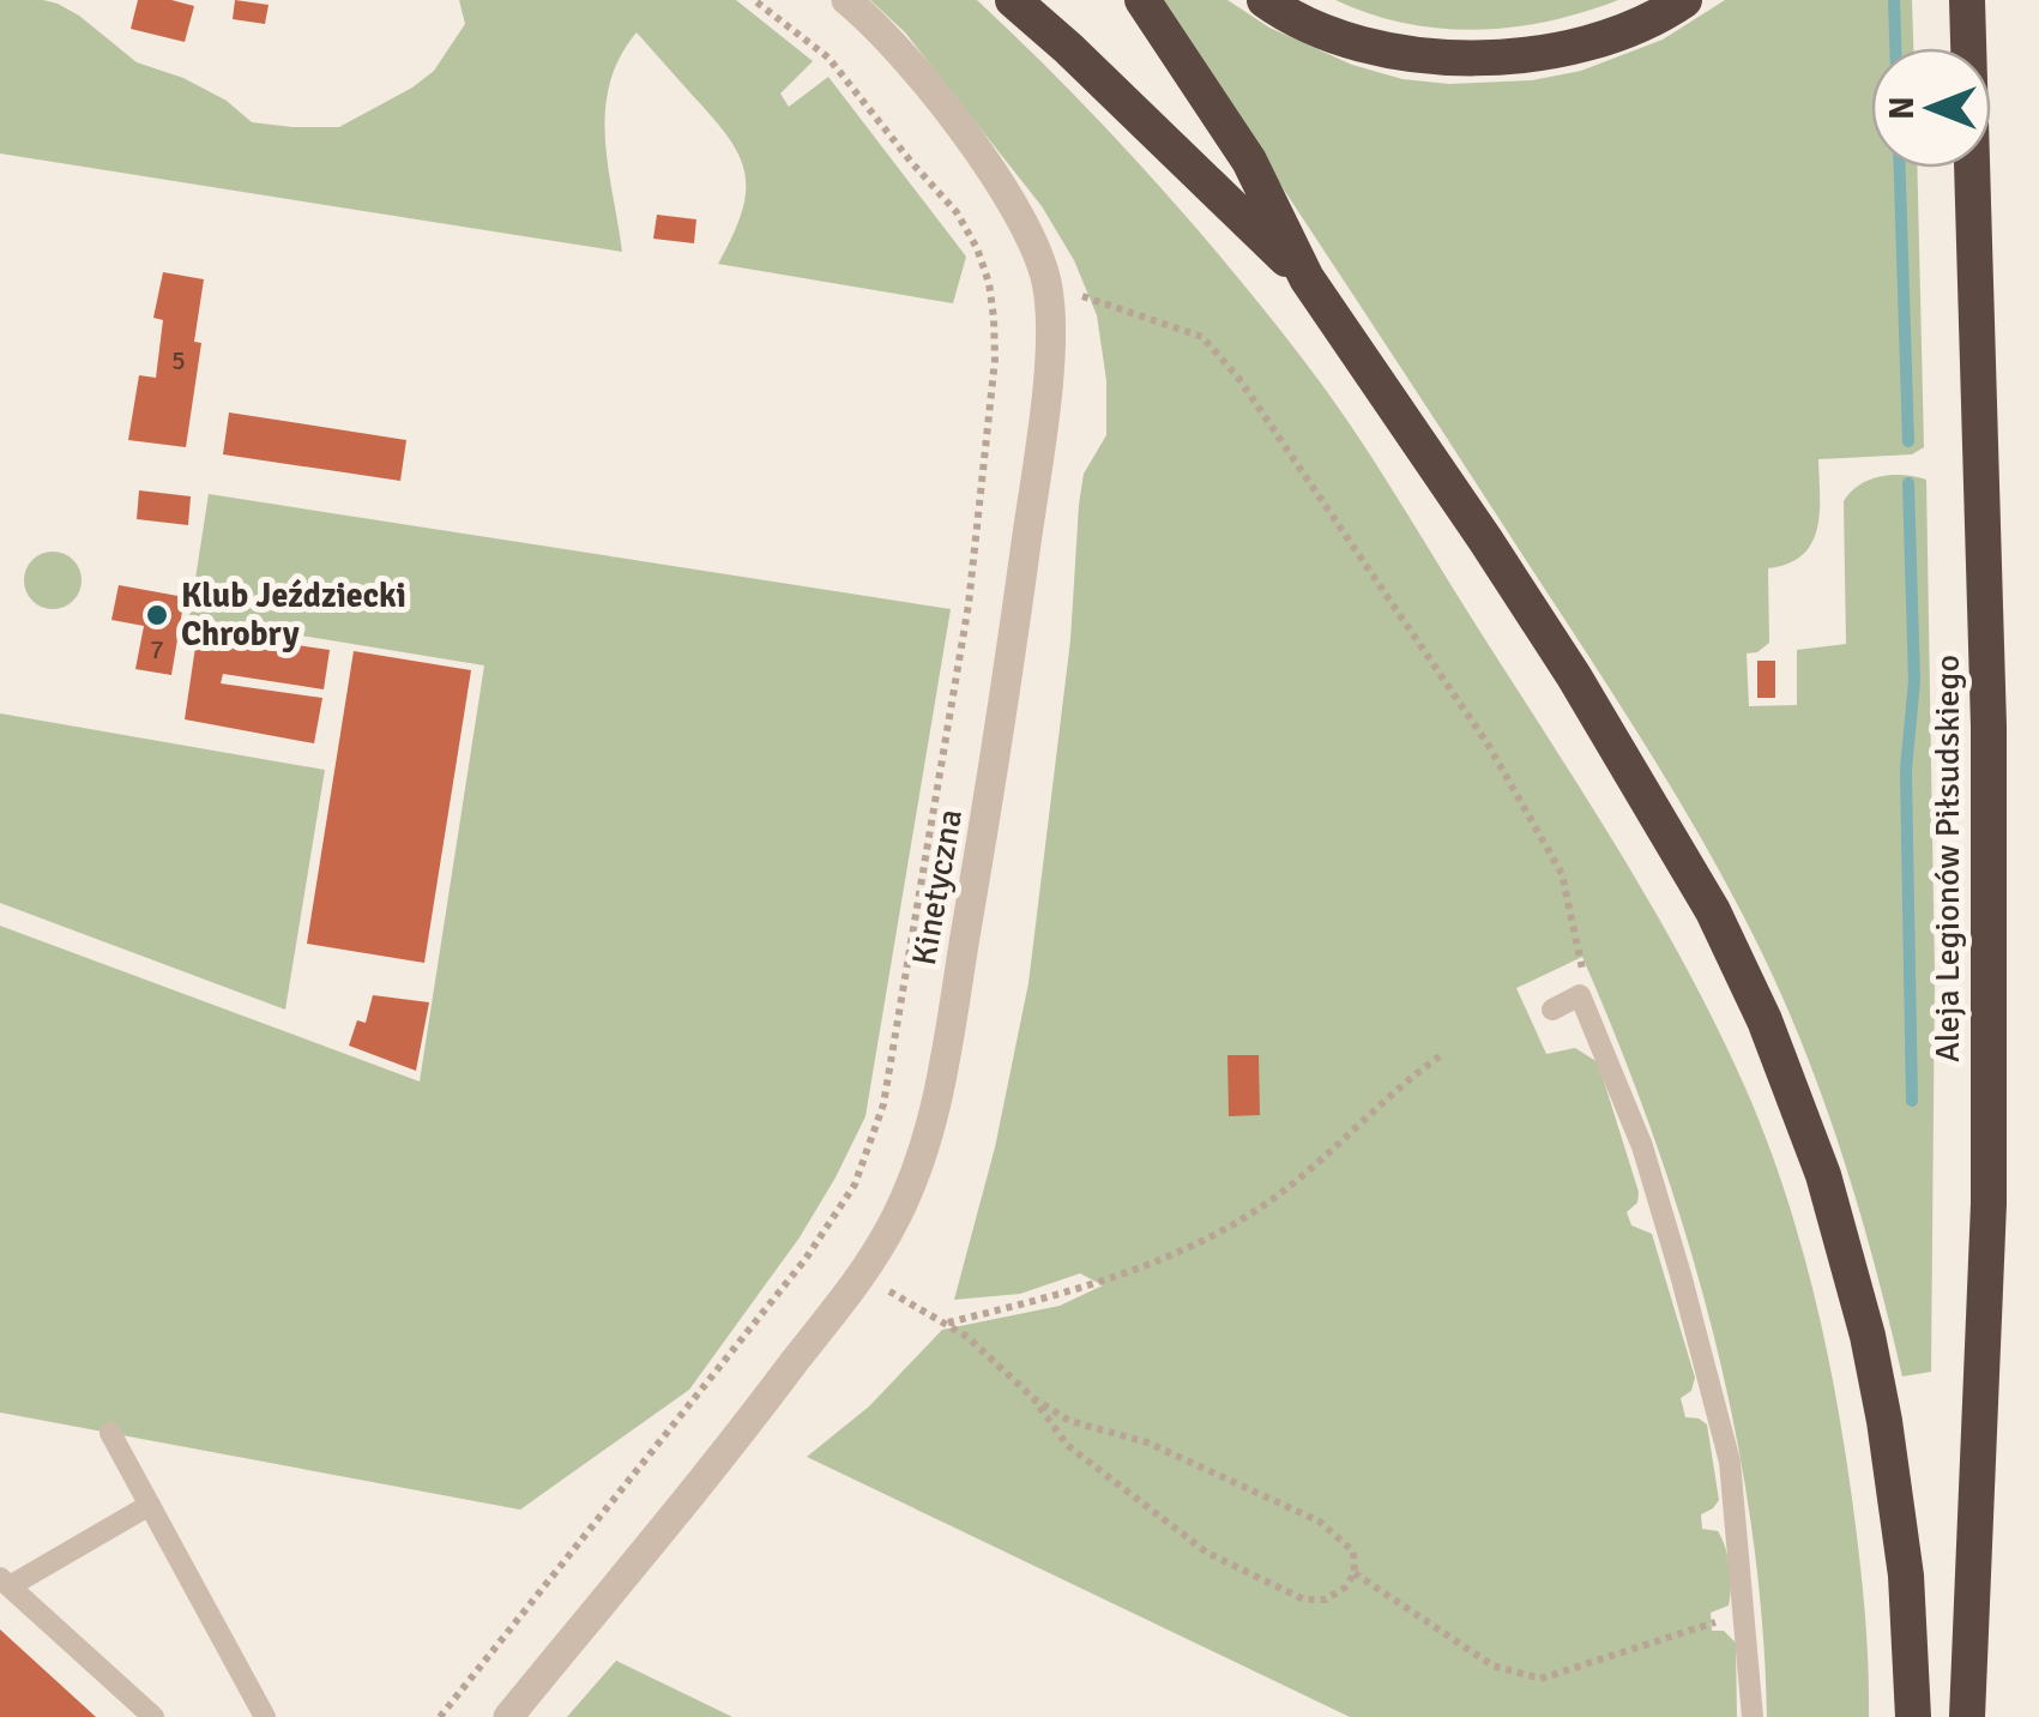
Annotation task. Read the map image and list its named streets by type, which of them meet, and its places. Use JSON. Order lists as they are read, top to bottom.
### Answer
{
  "streets": {
    "highway": ["Aleja Legionów Piłsudskiego"],
    "street": ["Kinetyczna"]
  },
  "places": ["Klub Jeździecki Chrobry"],
  "house_numbers": ["5", "7"],
  "north": "left"
}
